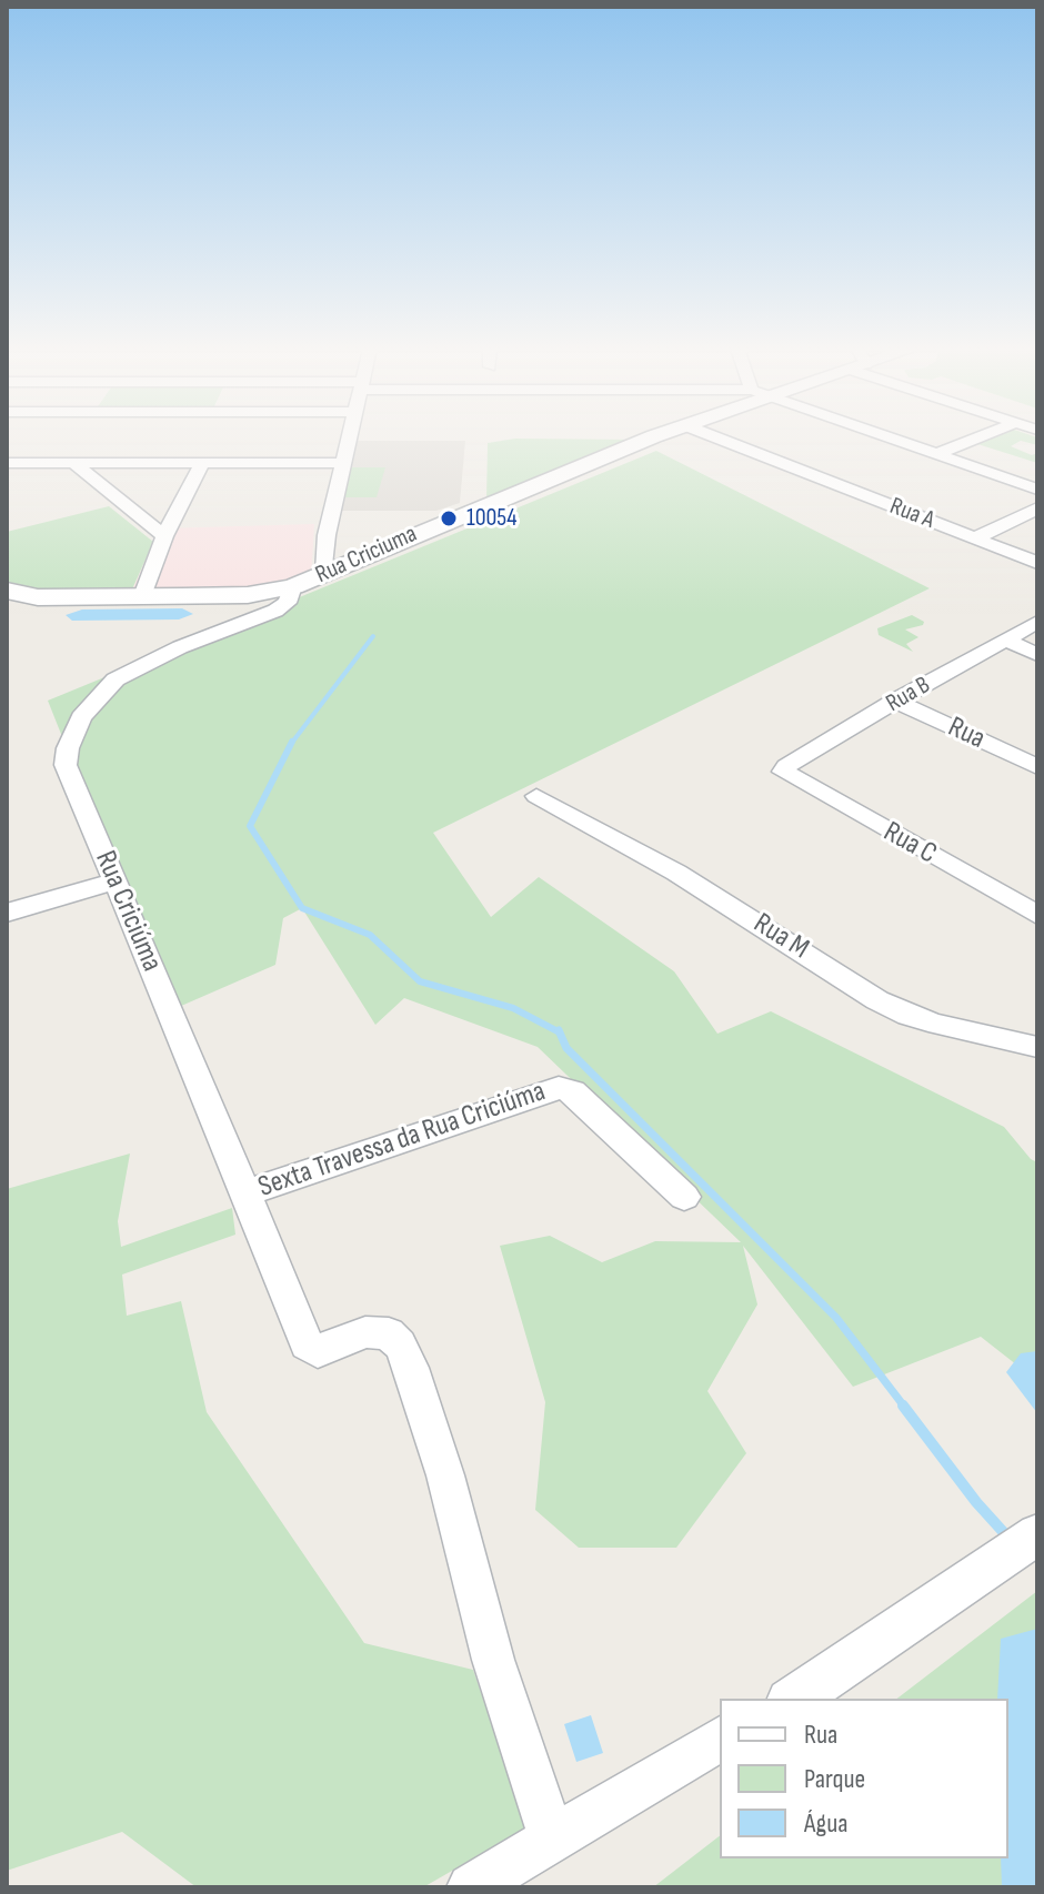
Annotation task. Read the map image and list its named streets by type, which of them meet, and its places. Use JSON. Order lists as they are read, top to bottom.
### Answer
{
  "streets": {
    "main road": ["Rua Criciuma"],
    "street": [
      "Rua A",
      "Rua B",
      "Rua",
      "Rua C",
      "Rua Criciúma",
      "Rua M",
      "Sexta Travessa da Rua Criciúma"
    ]
  },
  "crossings": [
    ["Rua Criciuma", "Rua Criciúma"],
    ["Rua B", "Rua"],
    ["Rua B", "Rua C"],
    ["Rua Criciúma", "Sexta Travessa da Rua Criciúma"]
  ],
  "places": ["10054"],
  "legend": ["Rua", "Parque", "Água"]
}
